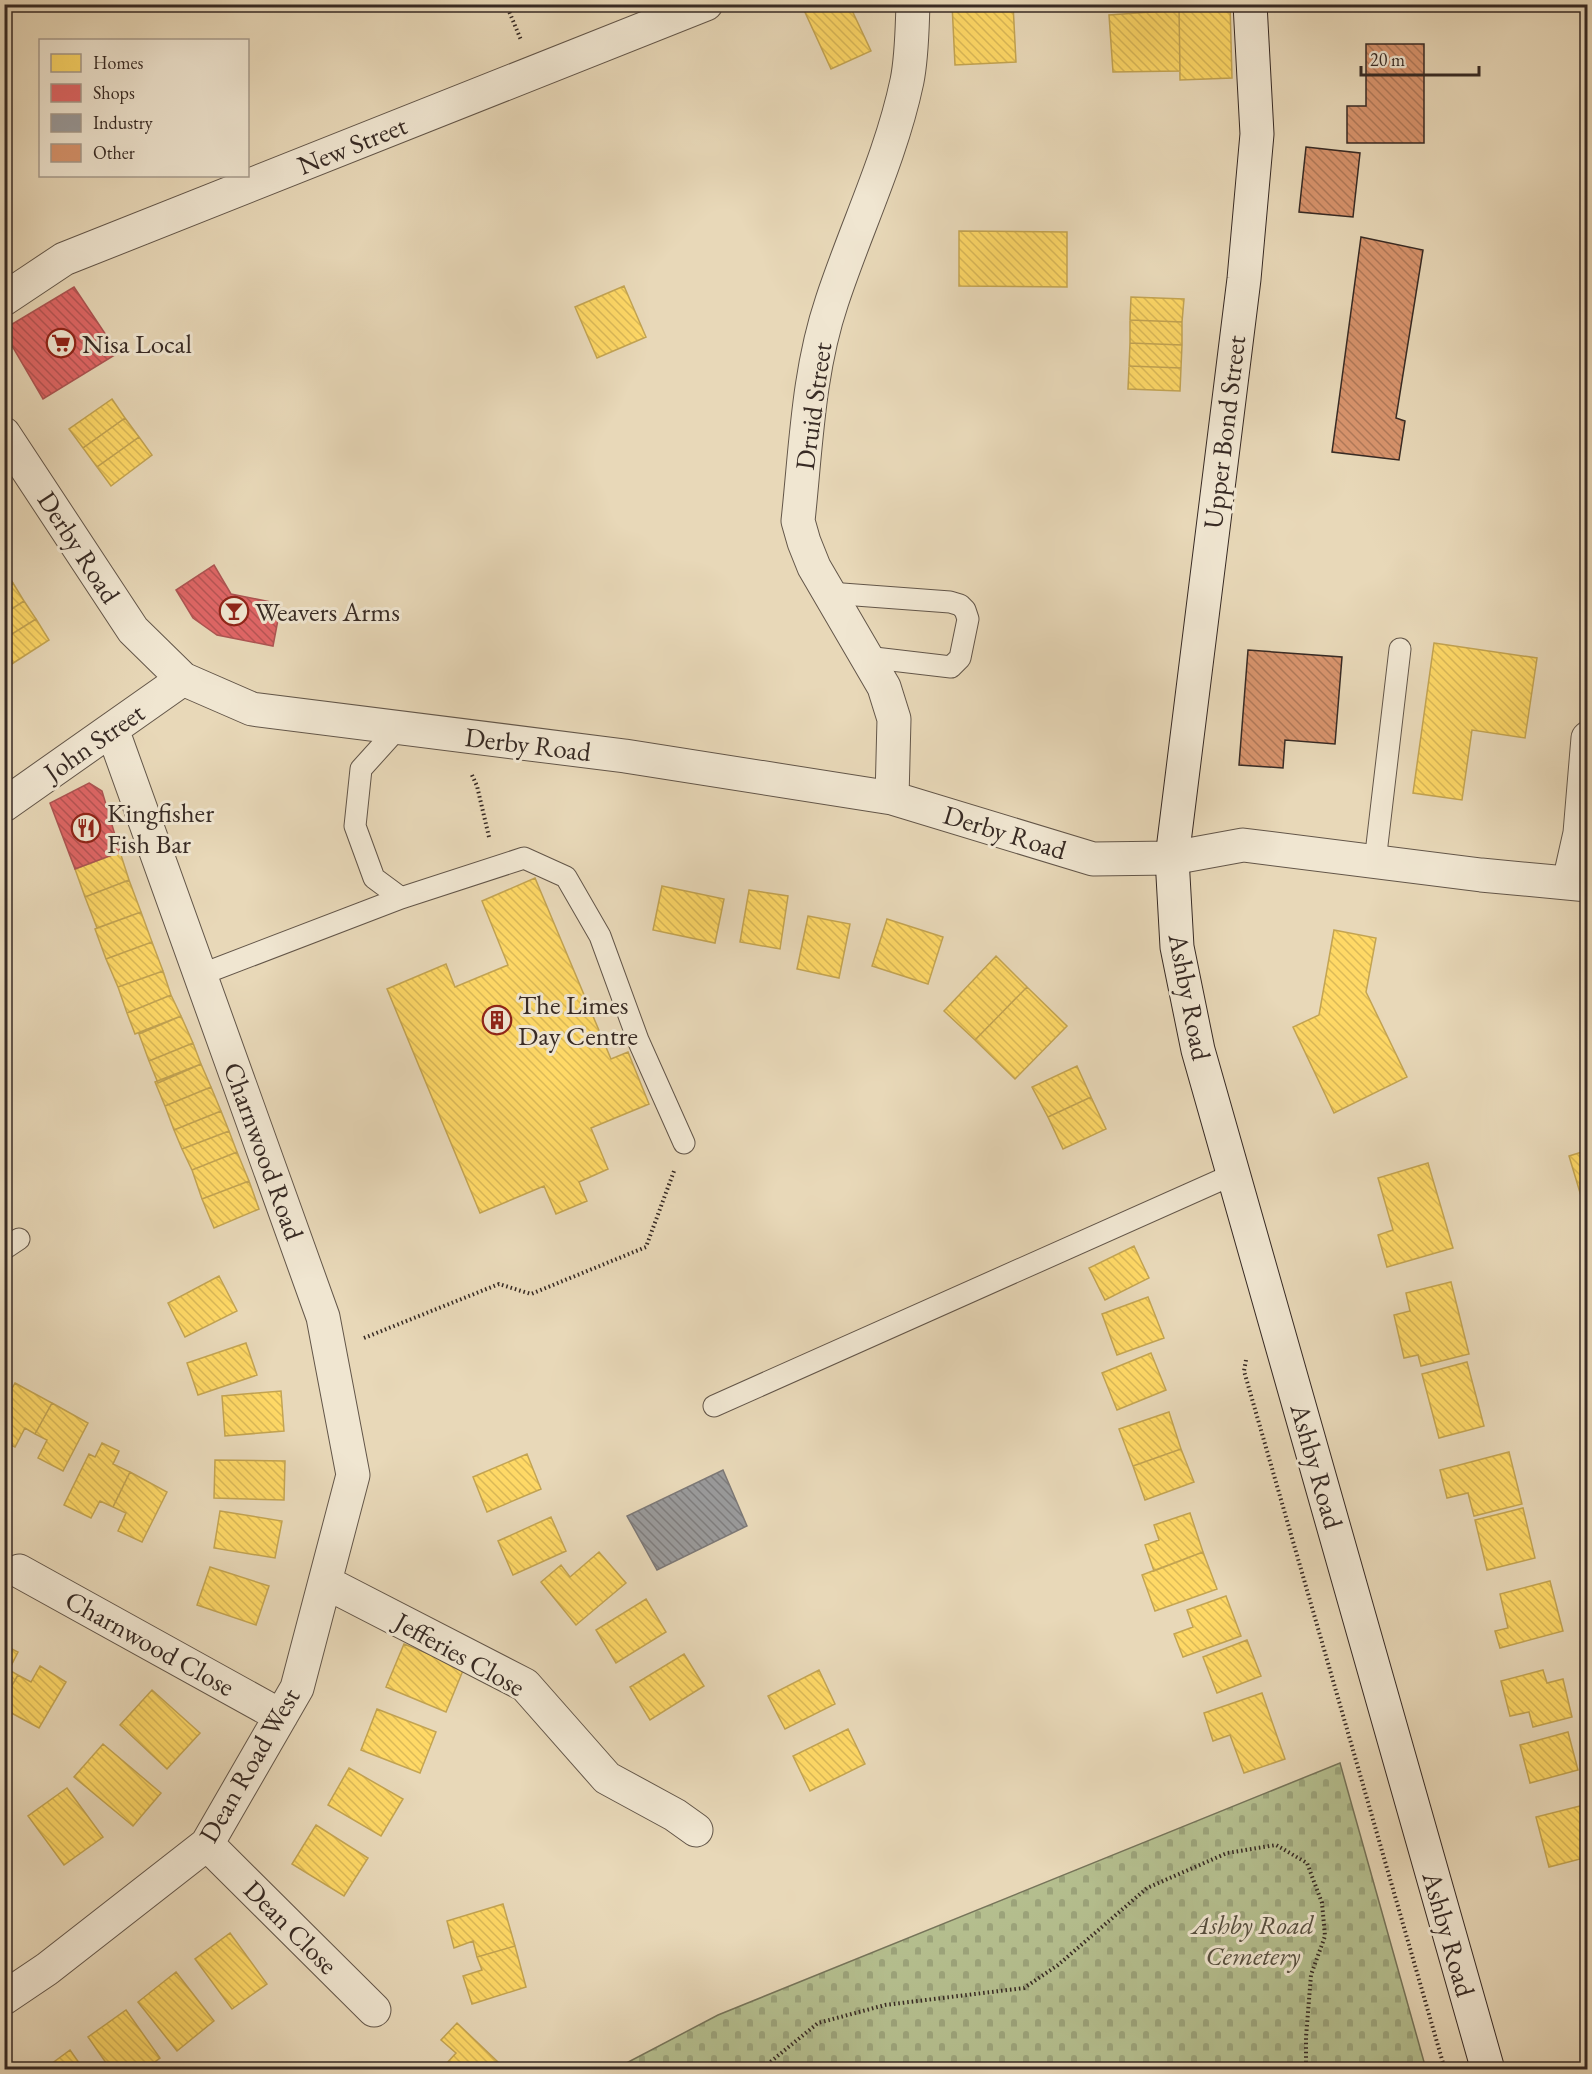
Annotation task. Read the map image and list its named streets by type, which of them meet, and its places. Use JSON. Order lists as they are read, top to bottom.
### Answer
{
  "streets": {
    "street": [
      "New Street",
      "Druid Street",
      "Upper Bond Street",
      "Derby Road",
      "John Street",
      "Ashby Road",
      "Charnwood Road",
      "Charnwood Close",
      "Jefferies Close",
      "Dean Road West",
      "Dean Close"
    ]
  },
  "crossings": [
    ["Druid Street", "Derby Road"],
    ["Upper Bond Street", "Derby Road"],
    ["Upper Bond Street", "Ashby Road"],
    ["Derby Road", "John Street"],
    ["Derby Road", "Ashby Road"],
    ["John Street", "Charnwood Road"],
    ["Charnwood Road", "Jefferies Close"],
    ["Charnwood Road", "Dean Road West"],
    ["Charnwood Close", "Dean Road West"],
    ["Jefferies Close", "Dean Road West"],
    ["Dean Road West", "Dean Close"]
  ],
  "parks": ["Ashby Road Cemetery"],
  "places": {
    "supermarket": ["Nisa Local"],
    "bar": ["Weavers Arms"],
    "restaurant": ["Kingfisher Fish Bar"],
    "building": ["The Limes Day Centre"]
  },
  "legend": [
    "Homes",
    "Shops",
    "Industry",
    "Other"
  ],
  "scale_bar": "20 m"
}
